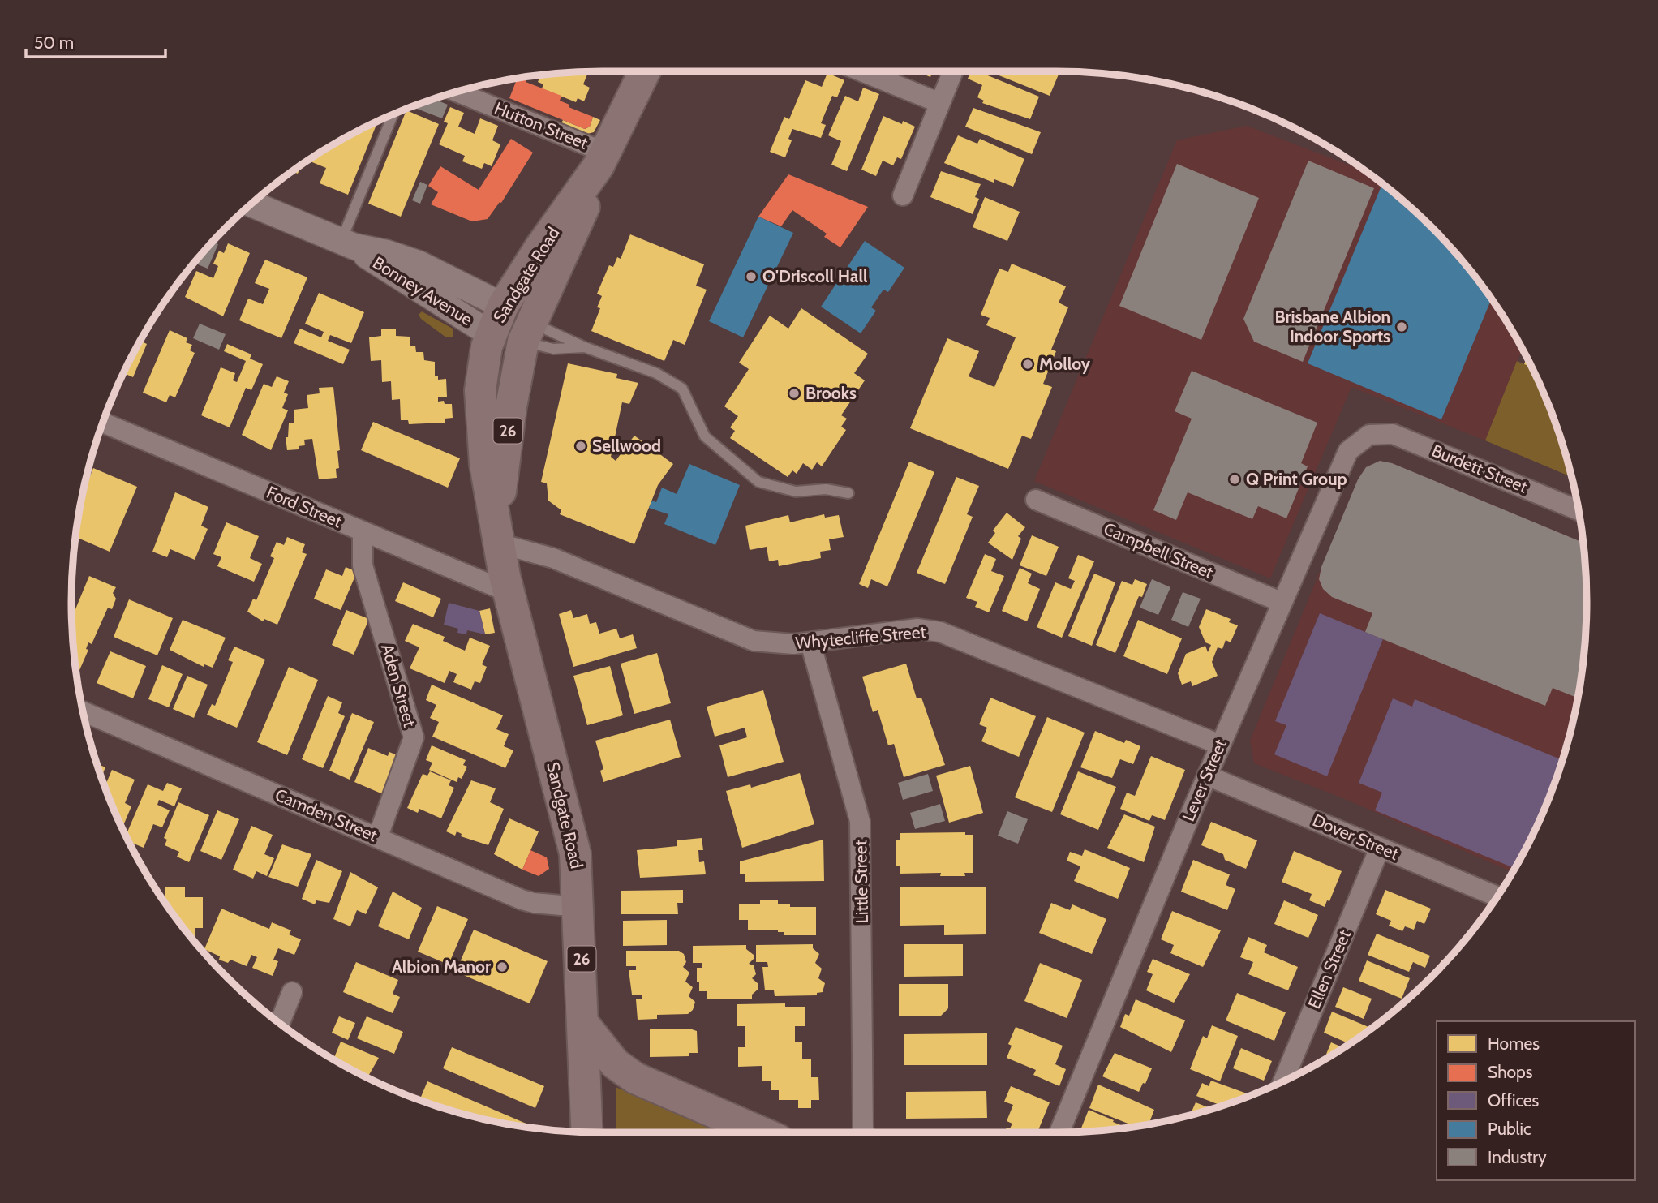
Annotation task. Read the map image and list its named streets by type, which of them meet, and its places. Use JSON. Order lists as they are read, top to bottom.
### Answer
{
  "streets": {
    "highway": ["Sandgate Road", "26"],
    "street": [
      "Hutton Street",
      "Bonney Avenue",
      "Burdett Street",
      "Ford Street",
      "Campbell Street",
      "Whytecliffe Street",
      "Aden Street",
      "Lever Street",
      "Camden Street",
      "Dover Street",
      "Little Street",
      "Ellen Street"
    ]
  },
  "crossings": [
    ["Hutton Street", "Sandgate Road"],
    ["Sandgate Road", "Bonney Avenue"],
    ["Sandgate Road", "Ford Street"],
    ["Sandgate Road", "Whytecliffe Street"],
    ["Sandgate Road", "Camden Street"],
    ["Burdett Street", "Lever Street"],
    ["Ford Street", "Aden Street"],
    ["Campbell Street", "Lever Street"],
    ["Whytecliffe Street", "Lever Street"],
    ["Whytecliffe Street", "Little Street"],
    ["Aden Street", "Camden Street"],
    ["Lever Street", "Dover Street"],
    ["Dover Street", "Ellen Street"]
  ],
  "places": [
    "O'Driscoll Hall",
    "Brisbane Albion Indoor Sports",
    "Molloy",
    "Brooks",
    "Sellwood",
    "Q Print Group",
    "Albion Manor"
  ],
  "legend": [
    "Homes",
    "Shops",
    "Offices",
    "Public",
    "Industry"
  ],
  "scale_bar": "50 m"
}
